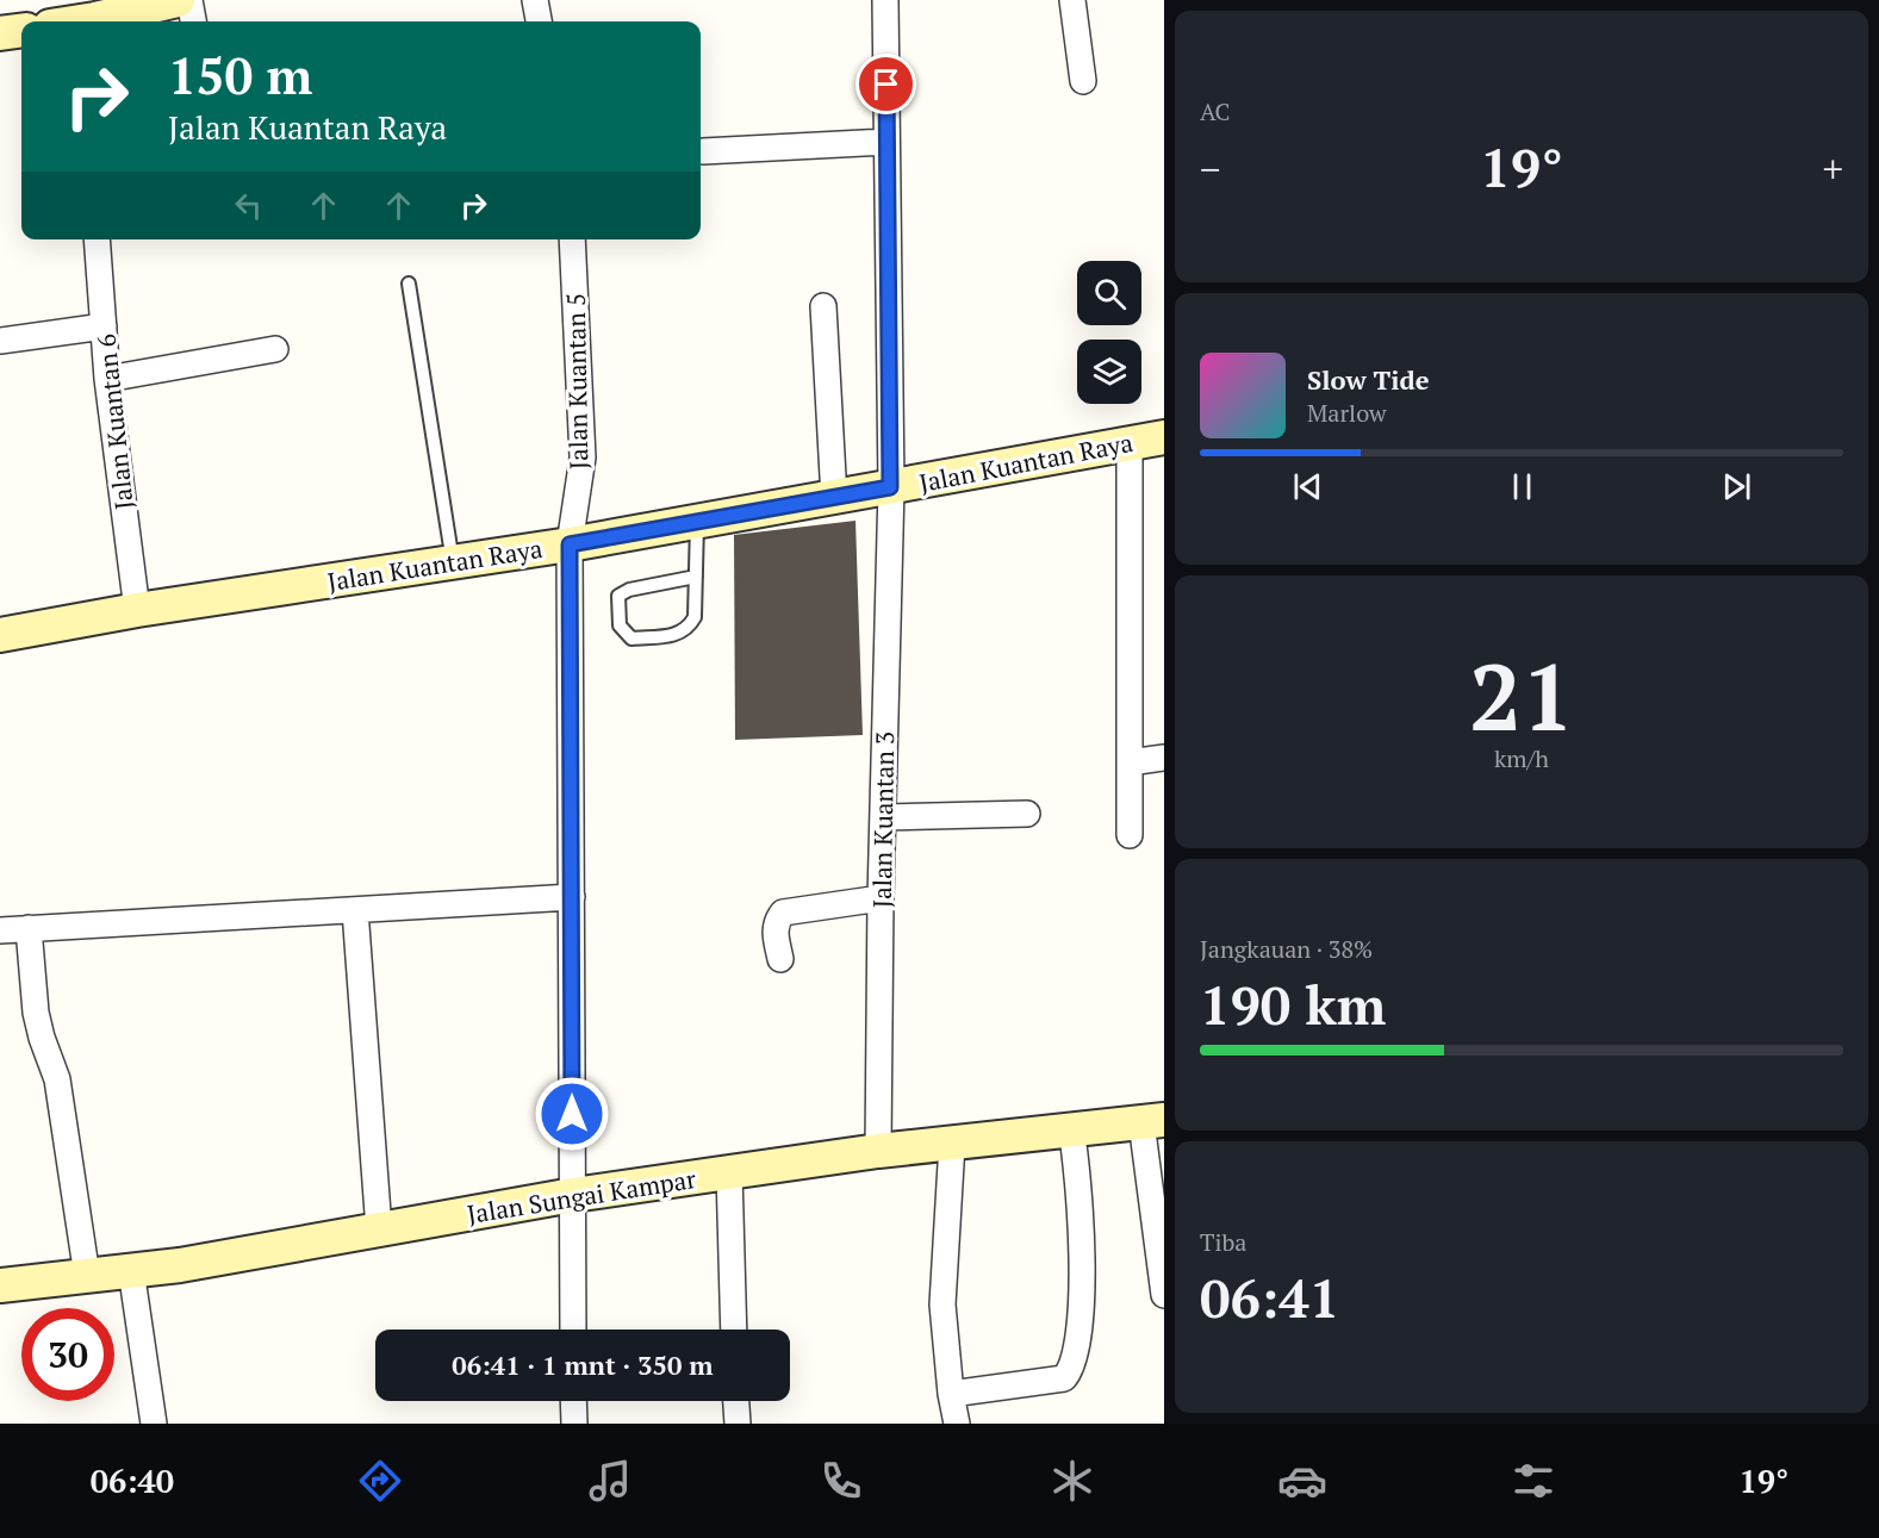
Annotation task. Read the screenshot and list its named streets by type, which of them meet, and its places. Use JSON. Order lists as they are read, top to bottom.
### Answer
{
  "streets": {
    "street": [
      "Jalan Kuantan 5",
      "Jalan Kuantan 6",
      "Jalan Kuantan Raya",
      "Jalan Kuantan 3",
      "Jalan Sungai Kampar"
    ]
  },
  "crossings": [
    ["Jalan Kuantan 5", "Jalan Kuantan Raya"],
    ["Jalan Kuantan 5", "Jalan Sungai Kampar"],
    ["Jalan Kuantan 6", "Jalan Kuantan Raya"],
    ["Jalan Kuantan Raya", "Jalan Kuantan 3"],
    ["Jalan Kuantan 3", "Jalan Sungai Kampar"]
  ],
  "page": {
    "tile": [
      "AC",
      ["21", "km/h"],
      ["Jangkauan · 38%", "190 km"],
      ["Tiba", "06:41"]
    ],
    "turn": ["150 m", "Jalan Kuantan Raya"],
    "heat": ["−", "19°", "+"],
    "song": ["Slow Tide", "Marlow"],
    "limit": "30",
    "trip": "06:41 · 1 mnt · 350 m",
    "tabs": ["06:40", "19°"]
  }
}
